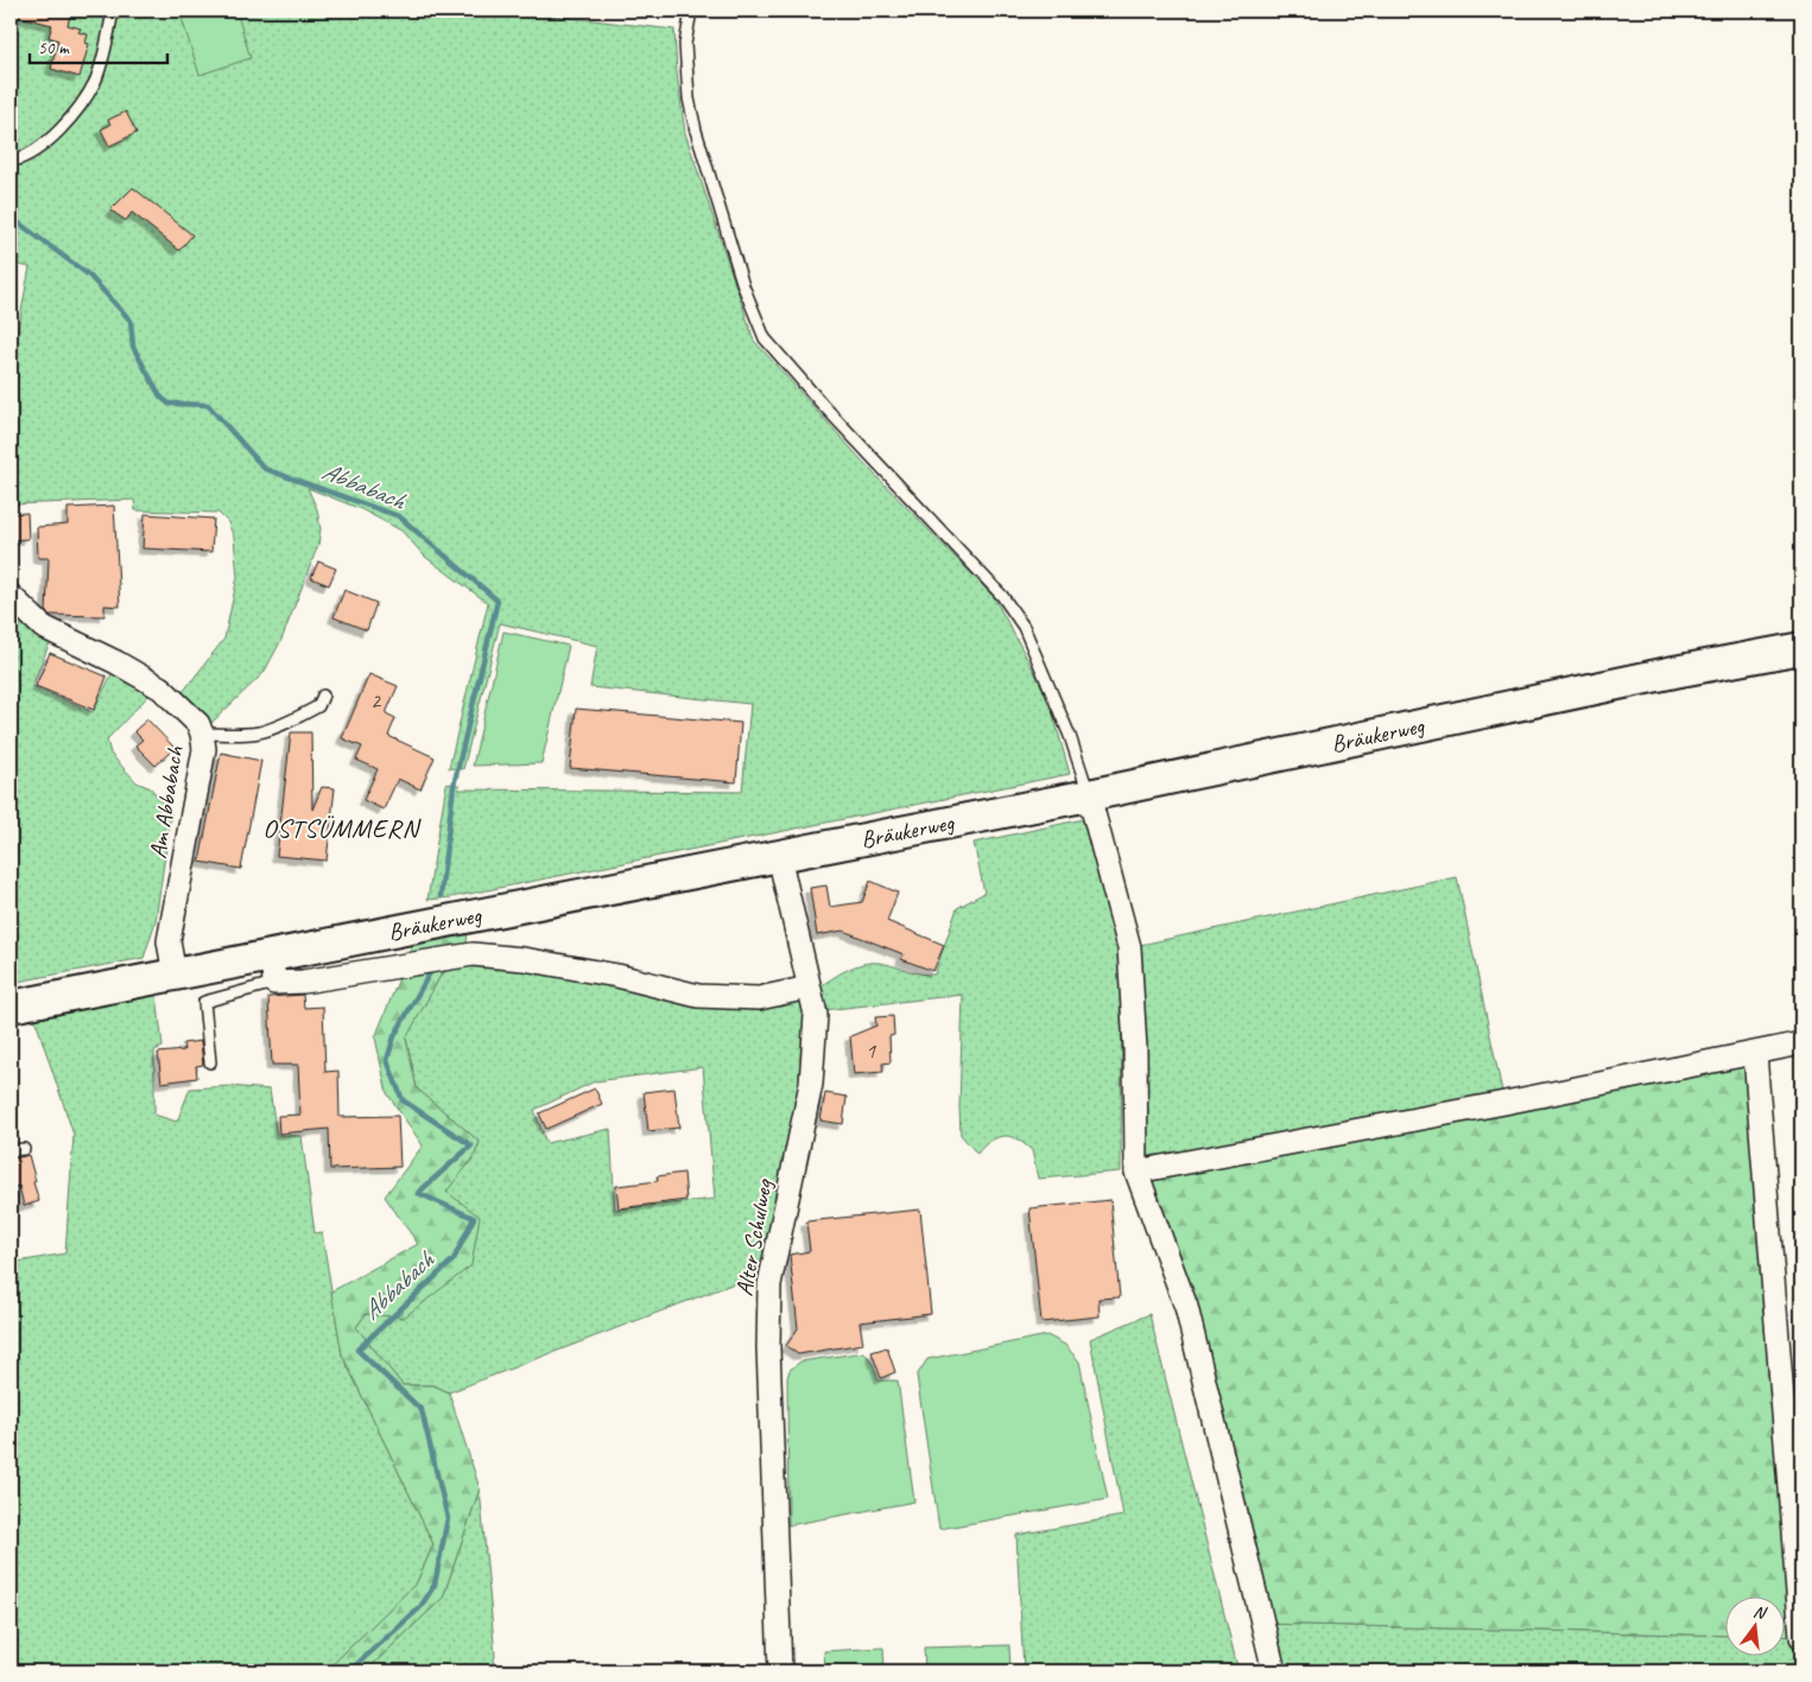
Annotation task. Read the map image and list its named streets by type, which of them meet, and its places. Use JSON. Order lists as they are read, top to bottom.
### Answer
{
  "streets": {
    "main road": ["Bräukerweg"],
    "street": ["Am Abbabach", "Alter Schulweg"]
  },
  "crossings": [
    ["Bräukerweg", "Am Abbabach"],
    ["Bräukerweg", "Alter Schulweg"]
  ],
  "districts": ["OSTSÜMMERN"],
  "water": ["Abbabach"],
  "house_numbers": ["2", "1"],
  "scale_bar": "50 m",
  "north": "top"
}
